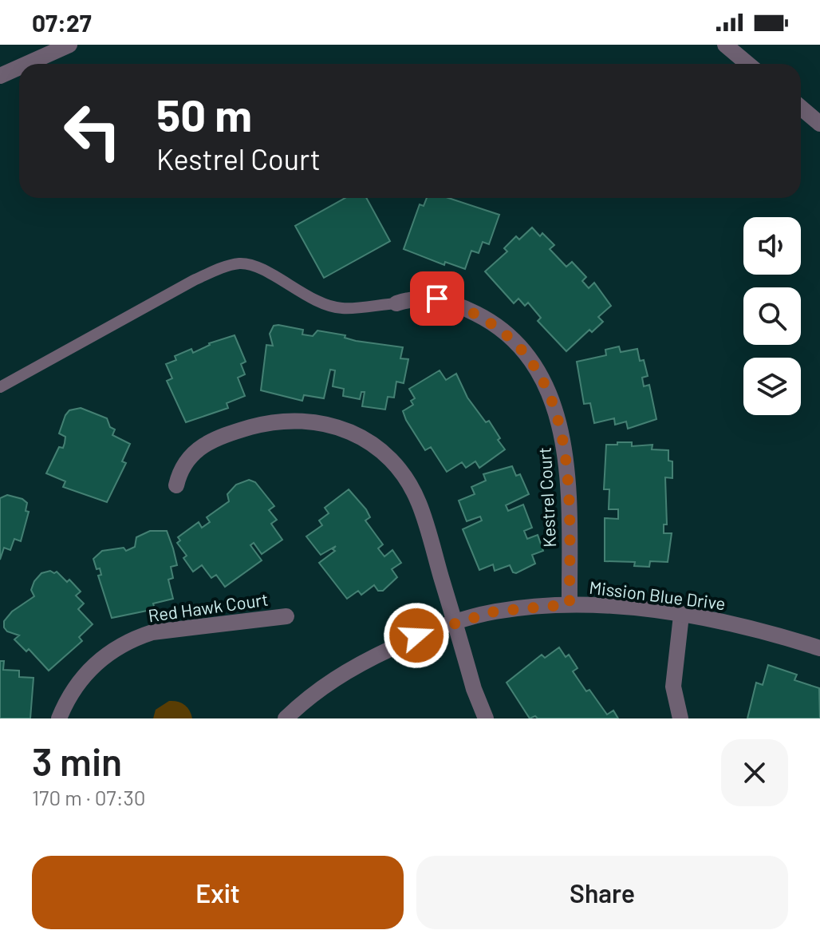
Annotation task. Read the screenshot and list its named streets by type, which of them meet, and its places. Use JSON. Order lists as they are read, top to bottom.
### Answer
{
  "streets": {
    "street": ["Kestrel Court", "Mission Blue Drive", "Red Hawk Court"]
  },
  "crossings": [
    ["Kestrel Court", "Mission Blue Drive"]
  ],
  "page": {
    "status": "07:27",
    "turn": ["50 m", "Kestrel Court"],
    "heading": ["3 min", "170 m · 07:30"],
    "buttons": ["Exit", "Share"]
  }
}
